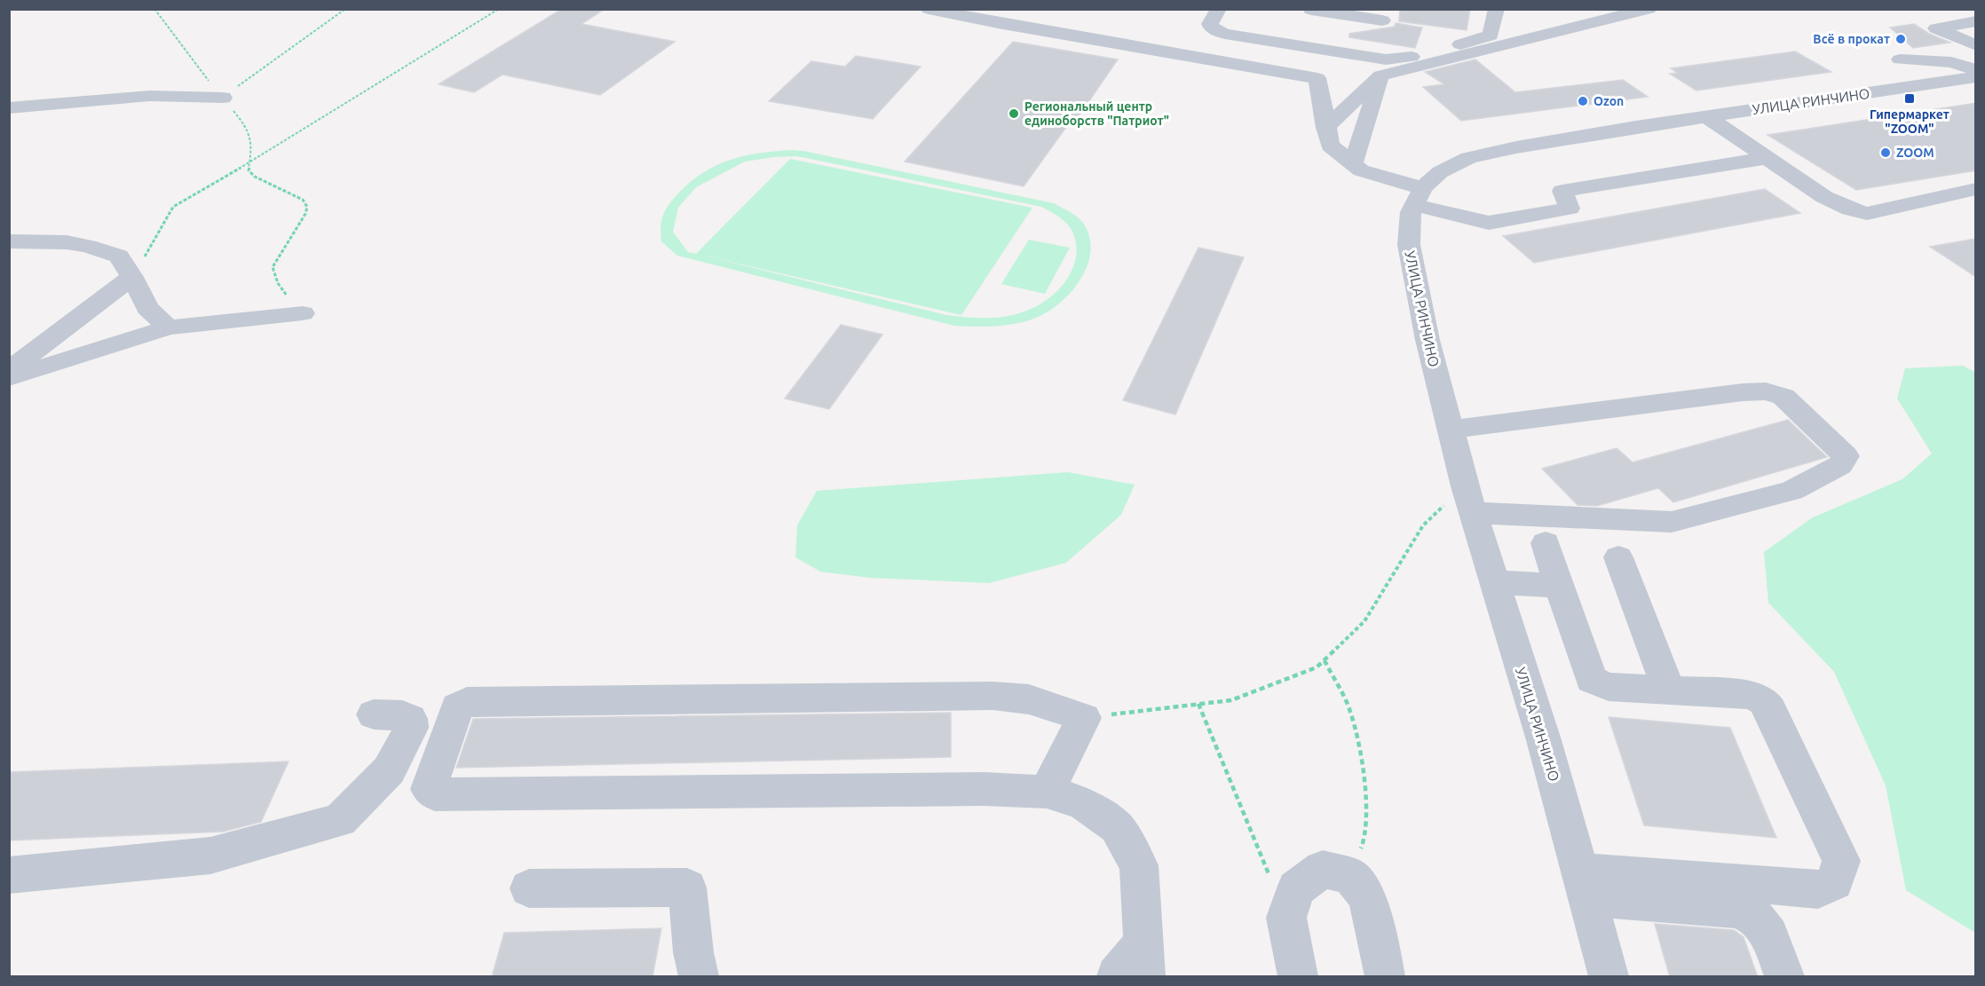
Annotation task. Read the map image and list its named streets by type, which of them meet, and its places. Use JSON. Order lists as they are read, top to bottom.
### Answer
{
  "streets": {
    "street": ["УЛИЦА РИНЧИНО"]
  },
  "places": {
    "other": [
      "Всё в прокат",
      "Ozon",
      "Региональный центр единоборств \"Патриот\"",
      "ZOOM"
    ],
    "transit": ["Гипермаркет \"ZOOM\""]
  }
}
